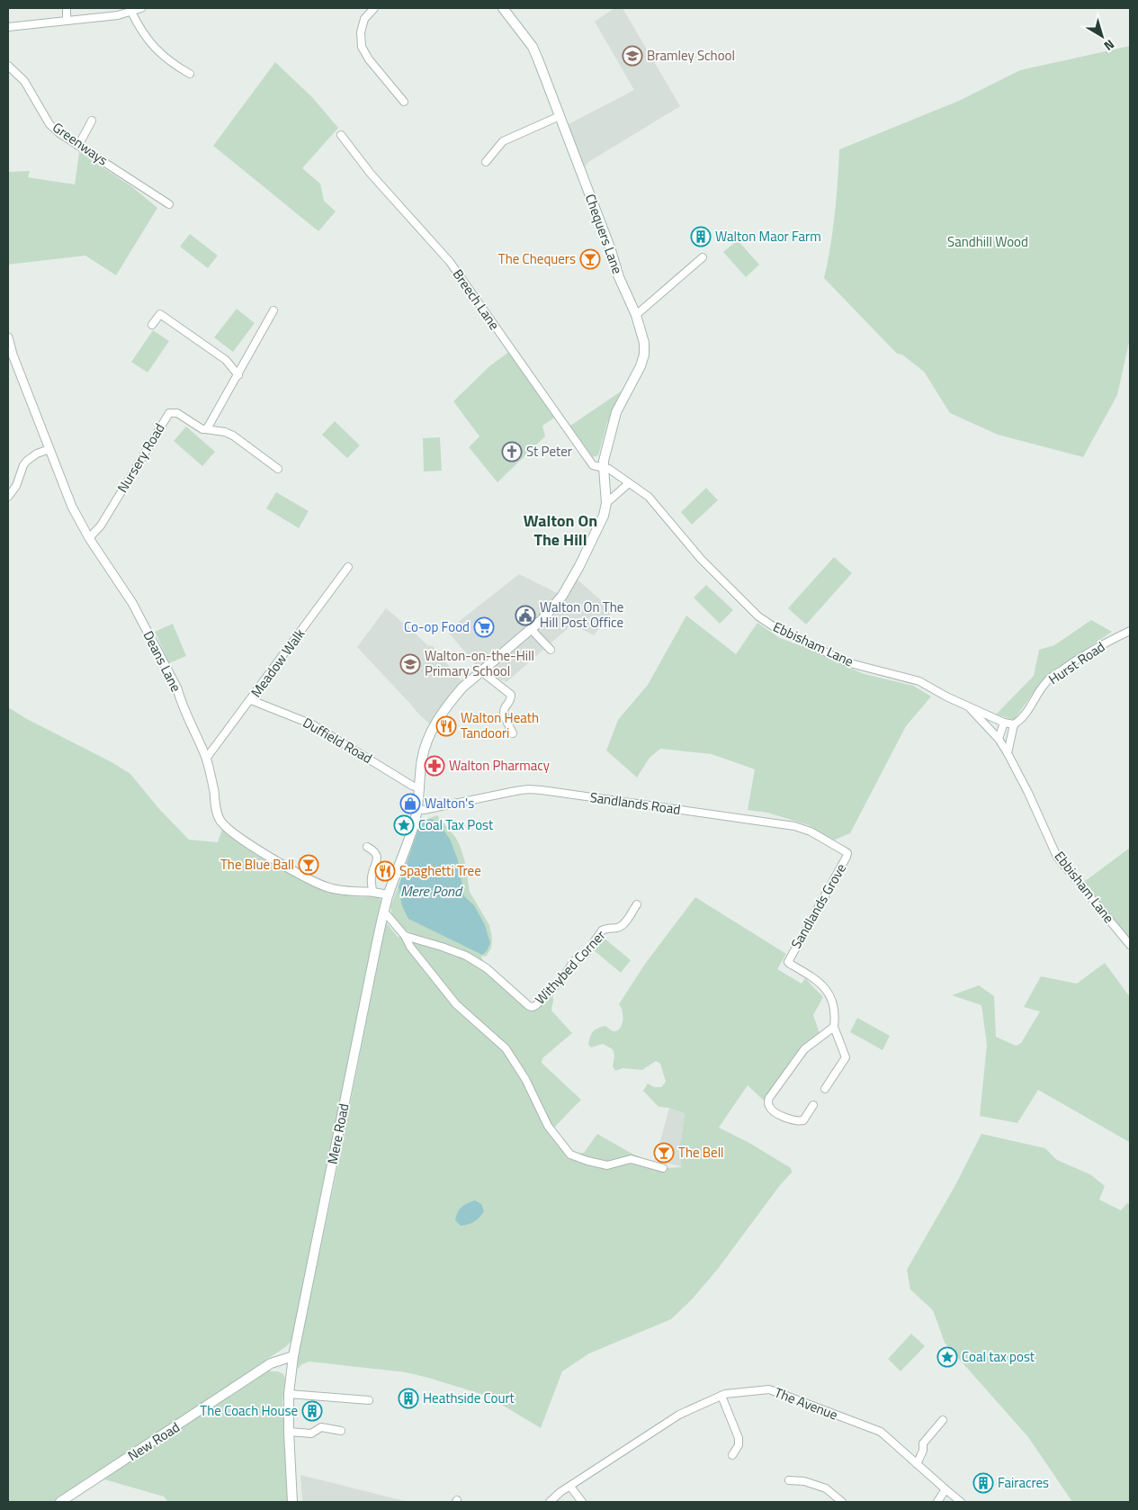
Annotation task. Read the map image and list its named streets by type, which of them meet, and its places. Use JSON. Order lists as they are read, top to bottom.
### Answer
{
  "streets": {
    "main road": ["Chequers Lane", "Mere Road", "New Road"],
    "street": [
      "Greenways",
      "Breech Lane",
      "Nursery Road",
      "Ebbisham Lane",
      "Deans Lane",
      "Meadow Walk",
      "Hurst Road",
      "Duffield Road",
      "Sandlands Road",
      "Sandlands Grove",
      "Withybed Corner",
      "The Avenue"
    ]
  },
  "crossings": [
    ["Chequers Lane", "Breech Lane"],
    ["Chequers Lane", "Ebbisham Lane"],
    ["Chequers Lane", "Mere Road"],
    ["Breech Lane", "Ebbisham Lane"],
    ["Nursery Road", "Deans Lane"],
    ["Ebbisham Lane", "Hurst Road"],
    ["Deans Lane", "Meadow Walk"],
    ["Deans Lane", "Mere Road"],
    ["Meadow Walk", "Duffield Road"],
    ["Duffield Road", "Mere Road"],
    ["Sandlands Road", "Sandlands Grove"],
    ["Sandlands Road", "Mere Road"],
    ["Mere Road", "New Road"]
  ],
  "districts": ["Walton On The Hill"],
  "water": ["Mere Pond"],
  "parks": ["Sandhill Wood"],
  "places": {
    "school or university": ["Bramley School", "Walton-on-the-Hill Primary School"],
    "building": [
      "Walton Maor Farm",
      "Heathside Court",
      "The Coach House",
      "Fairacres"
    ],
    "bar": ["The Chequers", "The Blue Ball", "The Bell"],
    "church": ["St Peter"],
    "public building": ["Walton On The Hill Post Office"],
    "supermarket": ["Co-op Food"],
    "restaurant": ["Walton Heath Tandoori", "Spaghetti Tree"],
    "pharmacy": ["Walton Pharmacy"],
    "shop": ["Walton's"],
    "place": ["Coal Tax Post", "Coal tax post"]
  },
  "north": "bottom right"
}
